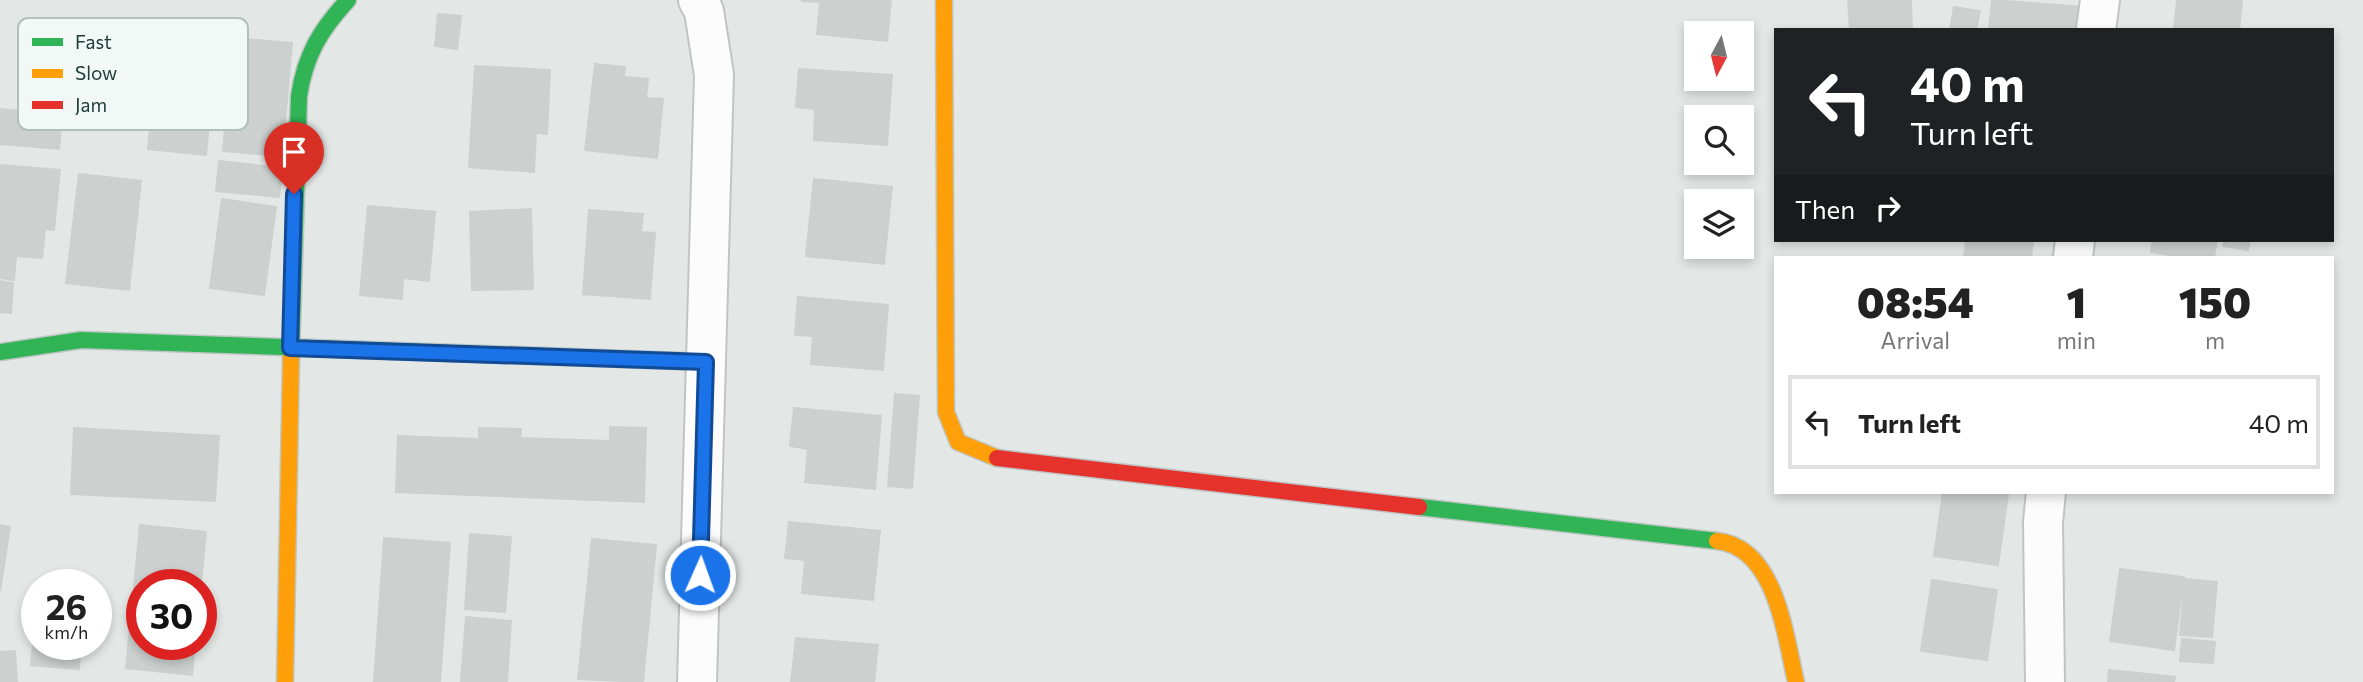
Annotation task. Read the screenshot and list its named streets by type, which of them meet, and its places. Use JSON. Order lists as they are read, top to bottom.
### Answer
{
  "legend": ["Fast", "Slow", "Jam"],
  "north": "bottom",
  "page": {
    "turn": ["40 m", "Turn left"],
    "then": "Then",
    "eta": [
      "08:54",
      "Arrival",
      "1",
      "min",
      "150",
      "m"
    ],
    "list": [
      {
        "name": "Turn left",
        "value": "40 m"
      }
    ],
    "speed": "26 km/h",
    "limit": "30"
  }
}
